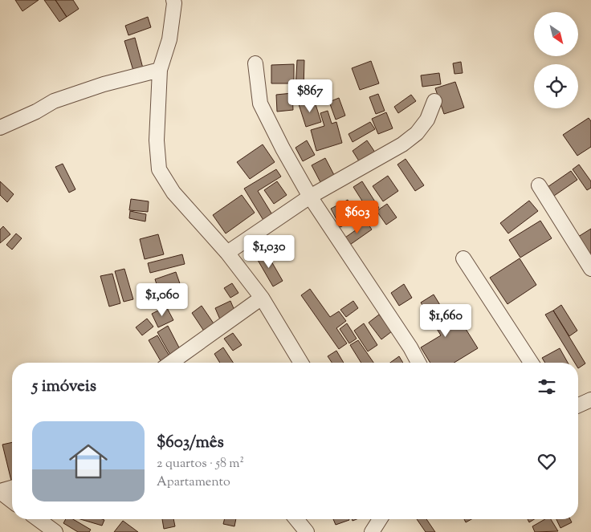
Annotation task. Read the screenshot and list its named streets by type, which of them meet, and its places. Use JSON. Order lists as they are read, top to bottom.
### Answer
{
  "north": "bottom right",
  "page": {
    "price": [
      "$867",
      "$603",
      "$1,030",
      "$1,060",
      "$1,660"
    ],
    "heading": "5 imóveis",
    "list": [
      {
        "name": "$603/mês",
        "note": "2 quartos · 58 m² · Apartamento"
      }
    ]
  }
}
